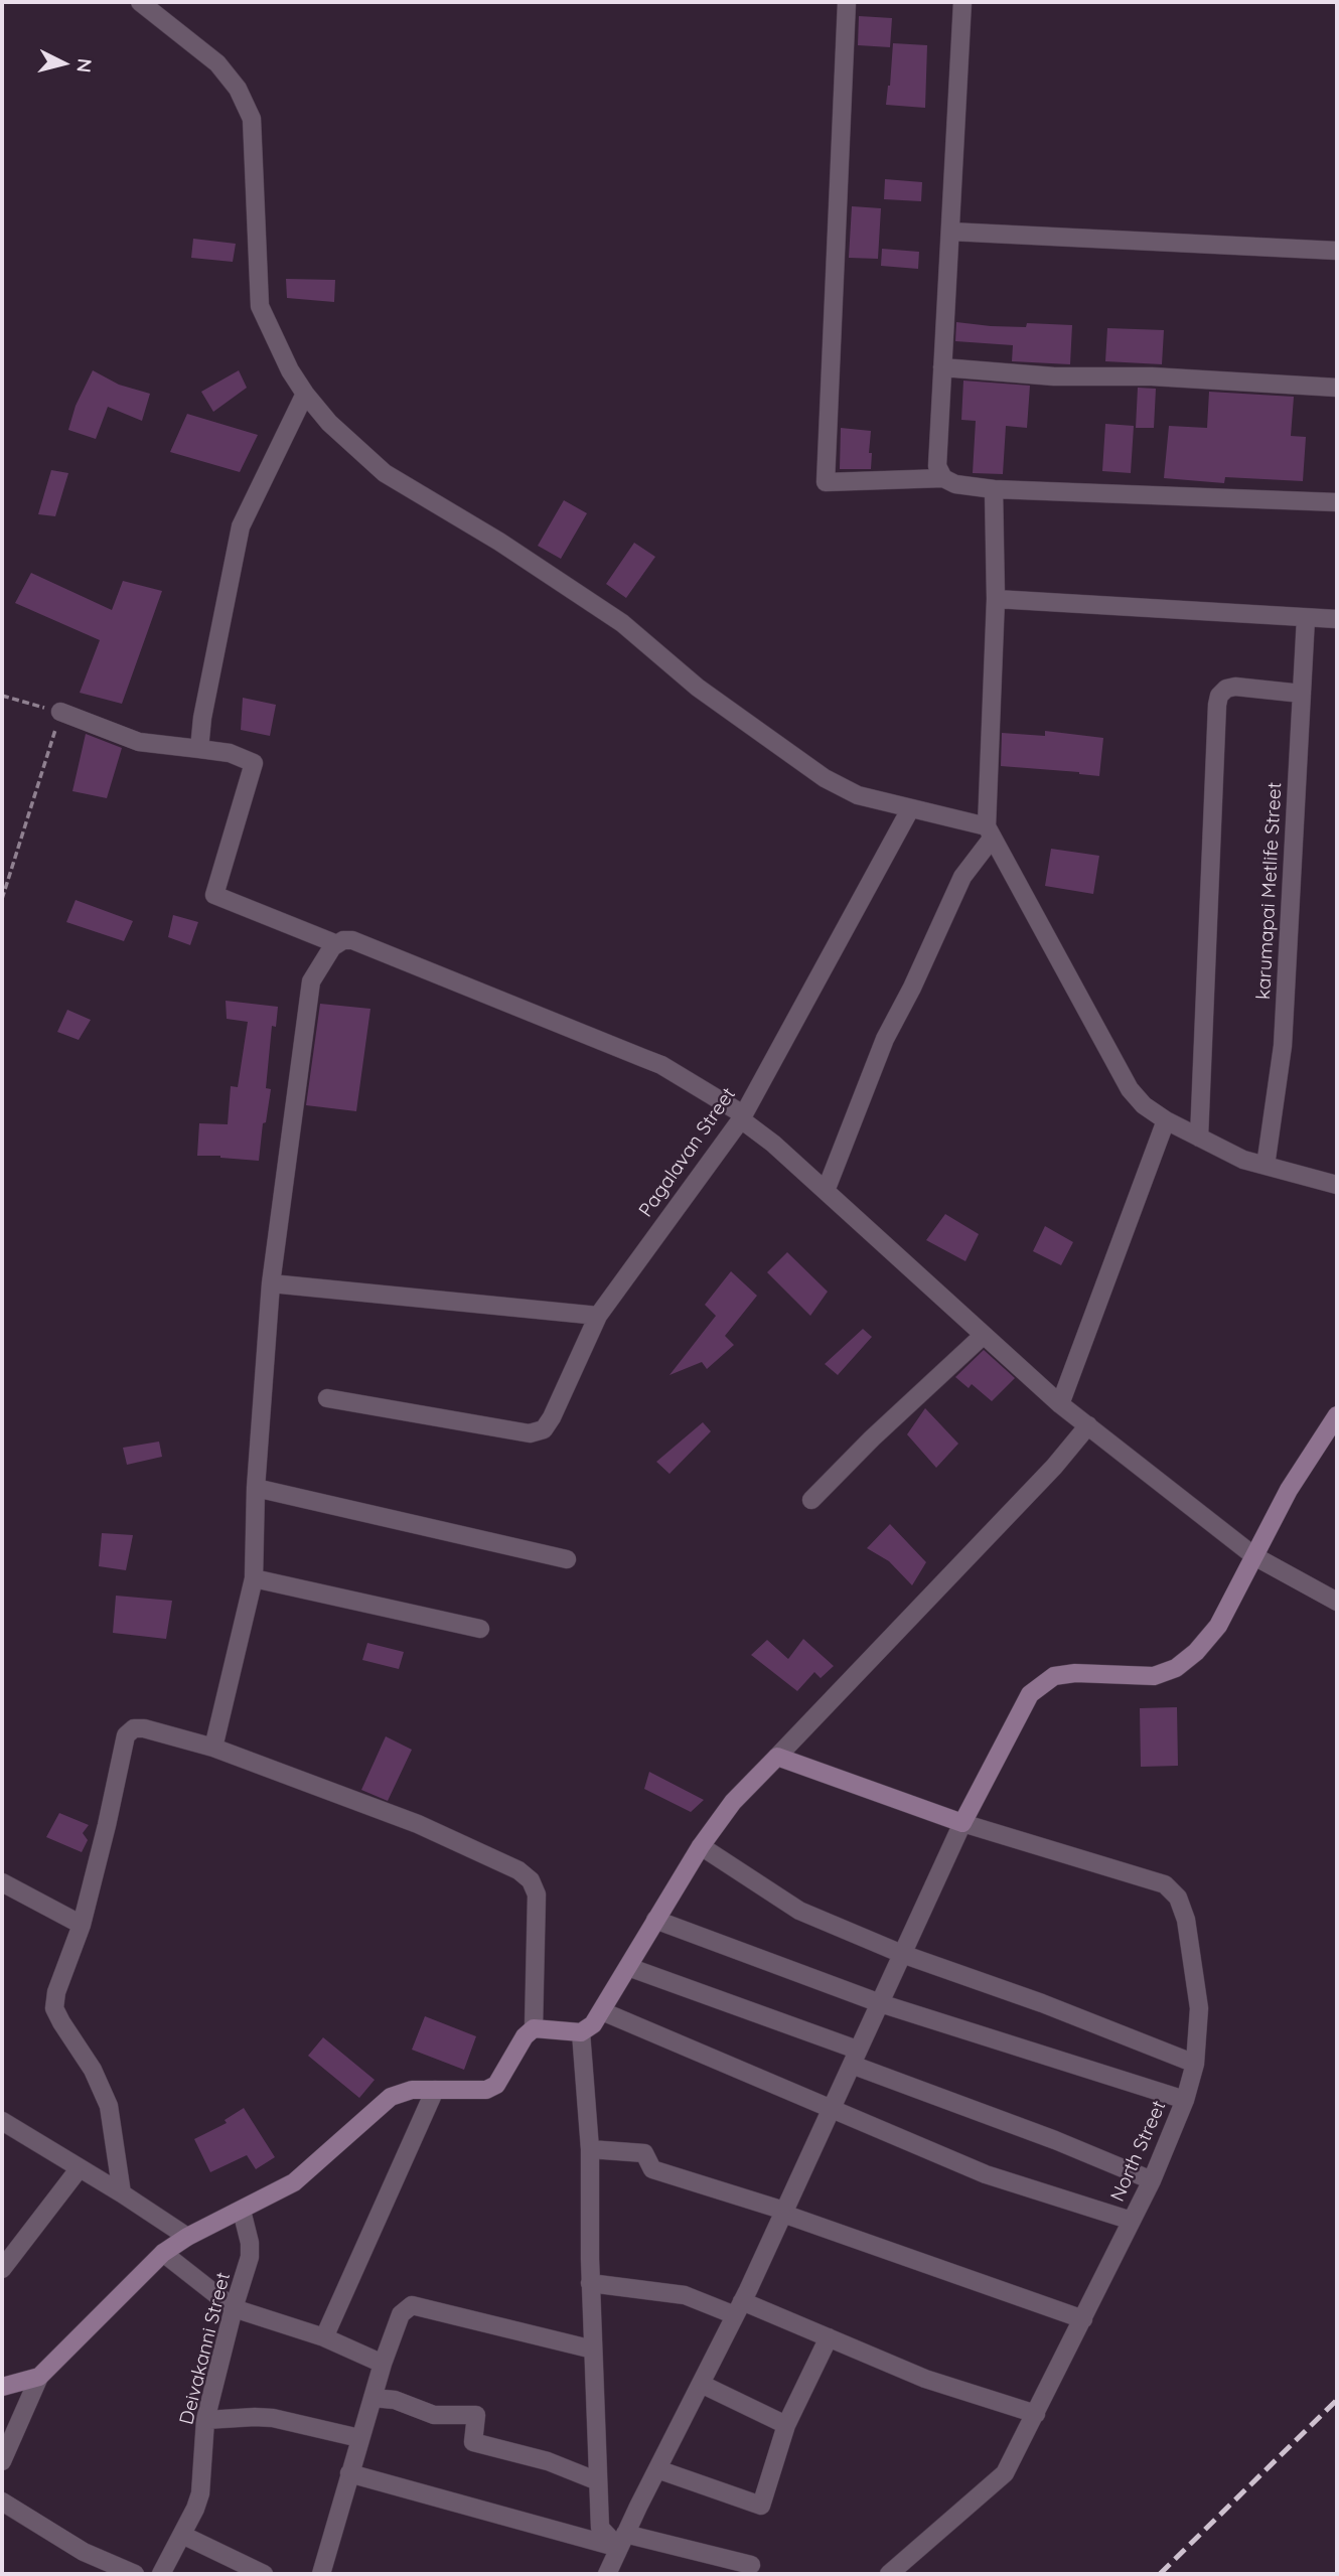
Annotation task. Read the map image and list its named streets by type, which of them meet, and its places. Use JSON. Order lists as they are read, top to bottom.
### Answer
{
  "streets": {
    "street": [
      "karumapai Metlife Street",
      "Pagalavan Street",
      "North Street",
      "Deivakanni Street"
    ]
  },
  "north": "right"
}
